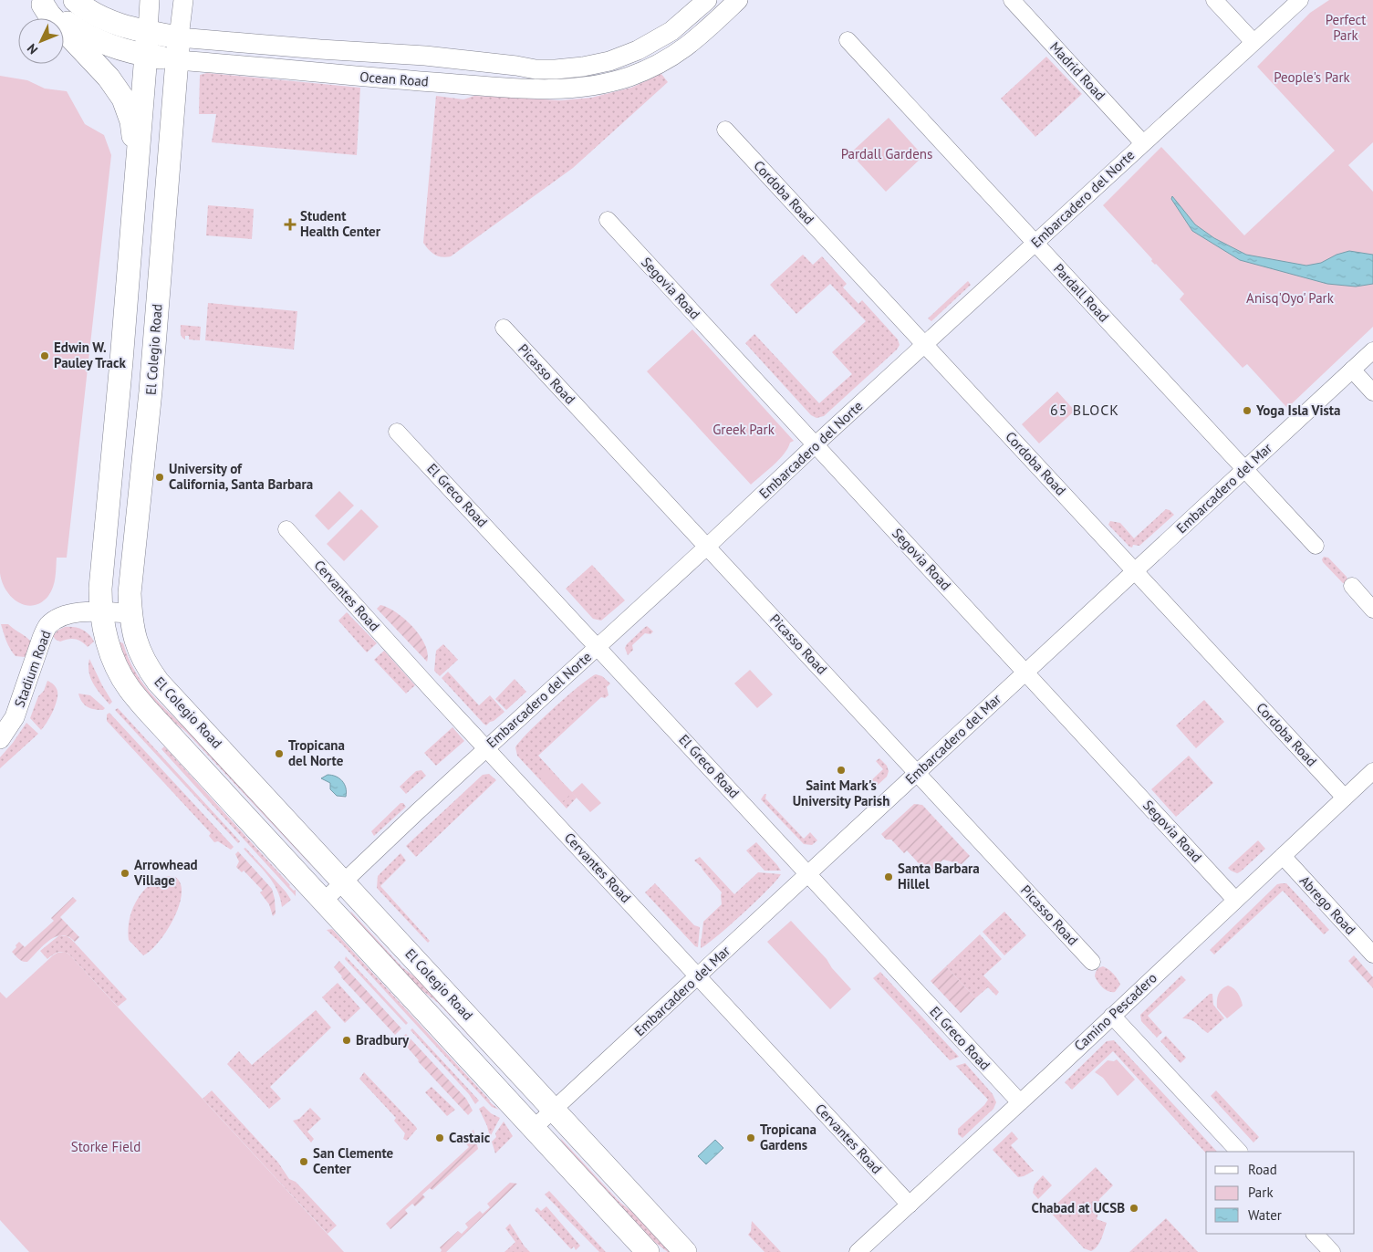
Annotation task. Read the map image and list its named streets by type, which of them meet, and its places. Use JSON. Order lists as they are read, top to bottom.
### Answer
{
  "streets": {
    "main road": ["Ocean Road", "El Colegio Road"],
    "street": [
      "Madrid Road",
      "Cordoba Road",
      "Embarcadero del Norte",
      "Segovia Road",
      "Pardall Road",
      "Picasso Road",
      "Embarcadero del Mar",
      "El Greco Road",
      "Cervantes Road",
      "Stadium Road",
      "Abrego Road",
      "Camino Pescadero"
    ]
  },
  "crossings": [
    ["Madrid Road", "Embarcadero del Norte"],
    ["Ocean Road", "El Colegio Road"],
    ["Cordoba Road", "Embarcadero del Norte"],
    ["Cordoba Road", "Embarcadero del Mar"],
    ["Cordoba Road", "Camino Pescadero"],
    ["Embarcadero del Norte", "Segovia Road"],
    ["Embarcadero del Norte", "Pardall Road"],
    ["Embarcadero del Norte", "El Colegio Road"],
    ["Embarcadero del Norte", "Picasso Road"],
    ["Embarcadero del Norte", "El Greco Road"],
    ["Embarcadero del Norte", "Cervantes Road"],
    ["Segovia Road", "Embarcadero del Mar"],
    ["Segovia Road", "Camino Pescadero"],
    ["Pardall Road", "Embarcadero del Mar"],
    ["El Colegio Road", "Embarcadero del Mar"],
    ["El Colegio Road", "Stadium Road"],
    ["Picasso Road", "Embarcadero del Mar"],
    ["Embarcadero del Mar", "El Greco Road"],
    ["Embarcadero del Mar", "Cervantes Road"],
    ["El Greco Road", "Camino Pescadero"],
    ["Cervantes Road", "Camino Pescadero"],
    ["Abrego Road", "Camino Pescadero"]
  ],
  "districts": ["65 BLOCK"],
  "parks": [
    "Perfect Park",
    "People's Park",
    "Pardall Gardens",
    "Anisq'Oyo' Park",
    "Greek Park",
    "Storke Field"
  ],
  "places": {
    "health": ["Student Health Center"],
    "other": [
      "Edwin W. Pauley Track",
      "Yoga Isla Vista",
      "University of California, Santa Barbara",
      "Tropicana del Norte",
      "Saint Mark's University Parish",
      "Arrowhead Village",
      "Santa Barbara Hillel",
      "Bradbury",
      "Castaic",
      "Tropicana Gardens",
      "San Clemente Center",
      "Chabad at UCSB"
    ]
  },
  "legend": ["Road", "Park", "Water"],
  "north": "bottom left"
}
